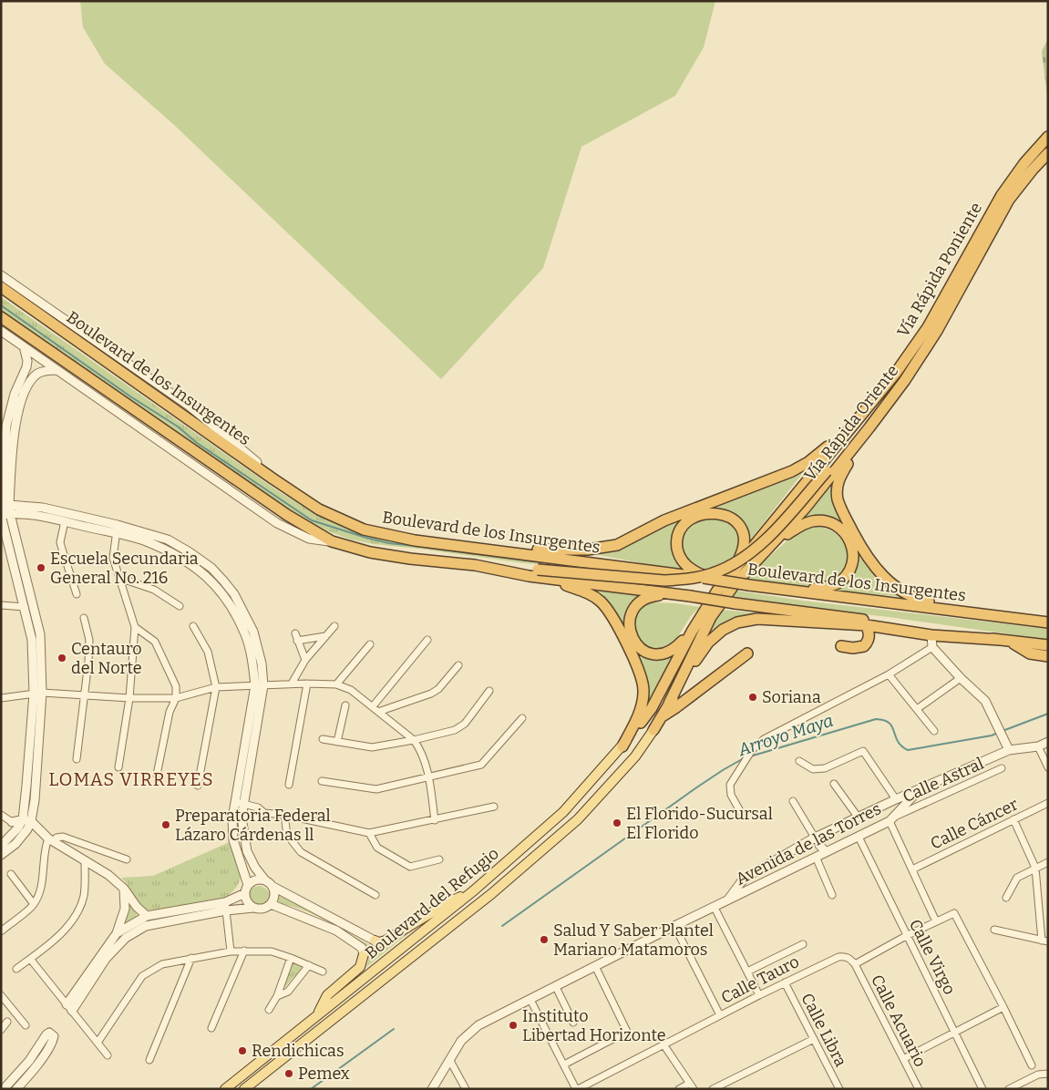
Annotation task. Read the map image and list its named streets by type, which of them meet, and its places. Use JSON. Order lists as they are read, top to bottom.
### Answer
{
  "streets": {
    "highway": ["Vía Rápida Poniente", "Boulevard de los Insurgentes", "Vía Rápida Oriente"],
    "main road": ["Boulevard del Refugio"],
    "street": [
      "Calle Astral",
      "Calle Cáncer",
      "Avenida de las Torres",
      "Calle Virgo",
      "Calle Tauro",
      "Calle Acuario",
      "Calle Libra"
    ]
  },
  "crossings": [
    ["Calle Astral", "Avenida de las Torres"],
    ["Avenida de las Torres", "Calle Virgo"],
    ["Calle Tauro", "Calle Acuario"],
    ["Calle Tauro", "Calle Libra"]
  ],
  "districts": ["LOMAS VIRREYES"],
  "water": ["Arroyo Maya"],
  "places": [
    "Escuela Secundaria General No. 216",
    "Centauro del Norte",
    "Soriana",
    "El Florido-Sucursal El Florido",
    "Preparatoria Federal Lázaro Cárdenas ll",
    "Salud Y Saber Plantel Mariano Matamoros",
    "Instituto Libertad Horizonte",
    "Rendichicas",
    "Pemex"
  ]
}
